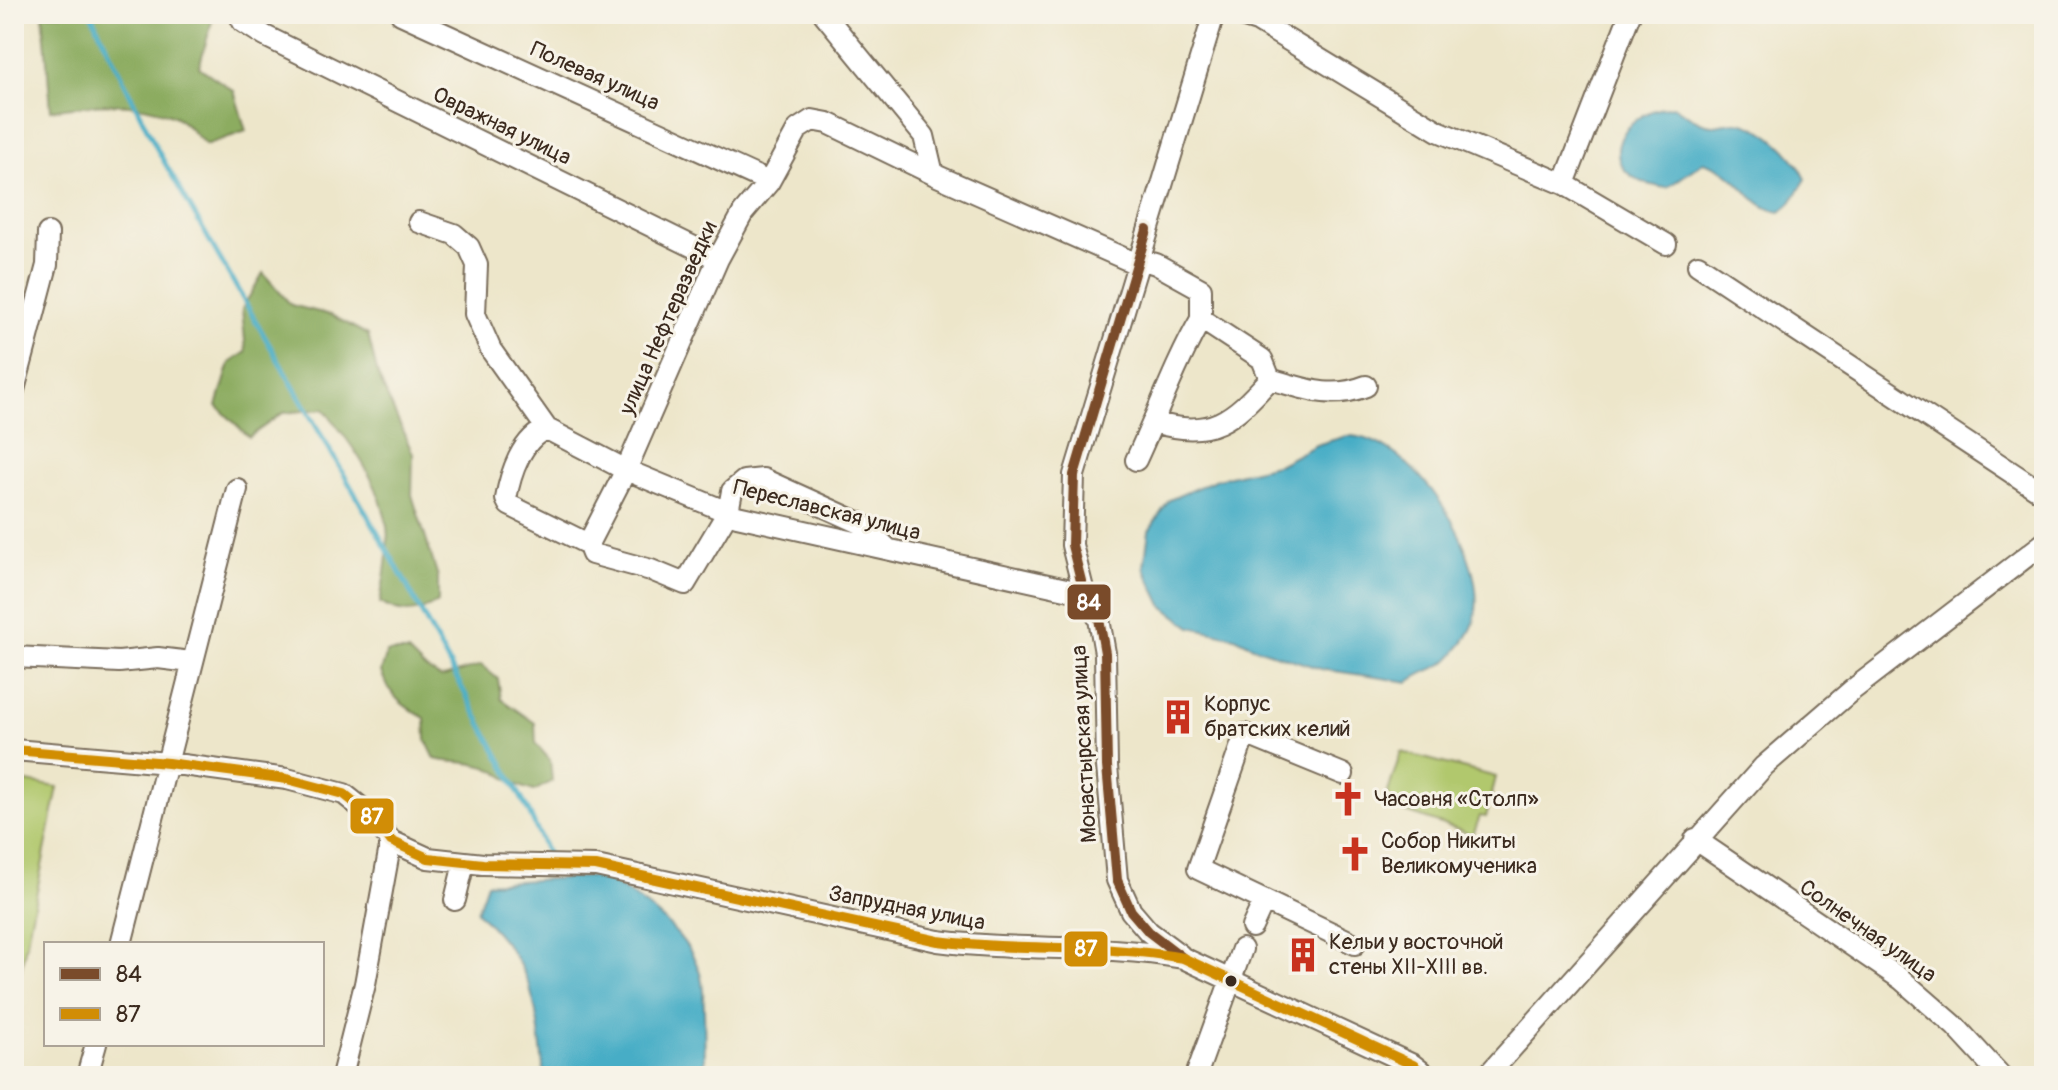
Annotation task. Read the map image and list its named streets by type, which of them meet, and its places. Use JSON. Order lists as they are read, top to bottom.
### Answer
{
  "streets": {
    "street": [
      "Полевая улица",
      "Овражная улица",
      "улица Нефтеразведки",
      "Переславская улица",
      "Монастырская улица",
      "Запрудная улица",
      "Солнечная улица"
    ]
  },
  "crossings": [
    ["Полевая улица", "улица Нефтеразведки"],
    ["Овражная улица", "улица Нефтеразведки"],
    ["улица Нефтеразведки", "Переславская улица"],
    ["Переславская улица", "Монастырская улица"],
    ["Монастырская улица", "Запрудная улица"]
  ],
  "places": {
    "building": ["Корпус братских келий", "Кельи у восточной стены XII-XIII вв."],
    "church": ["Часовня «Столп»", "Собор Никиты Великомученика"]
  },
  "lines": ["transit line 84", "transit line 87"],
  "legend": ["84", "87"]
}
